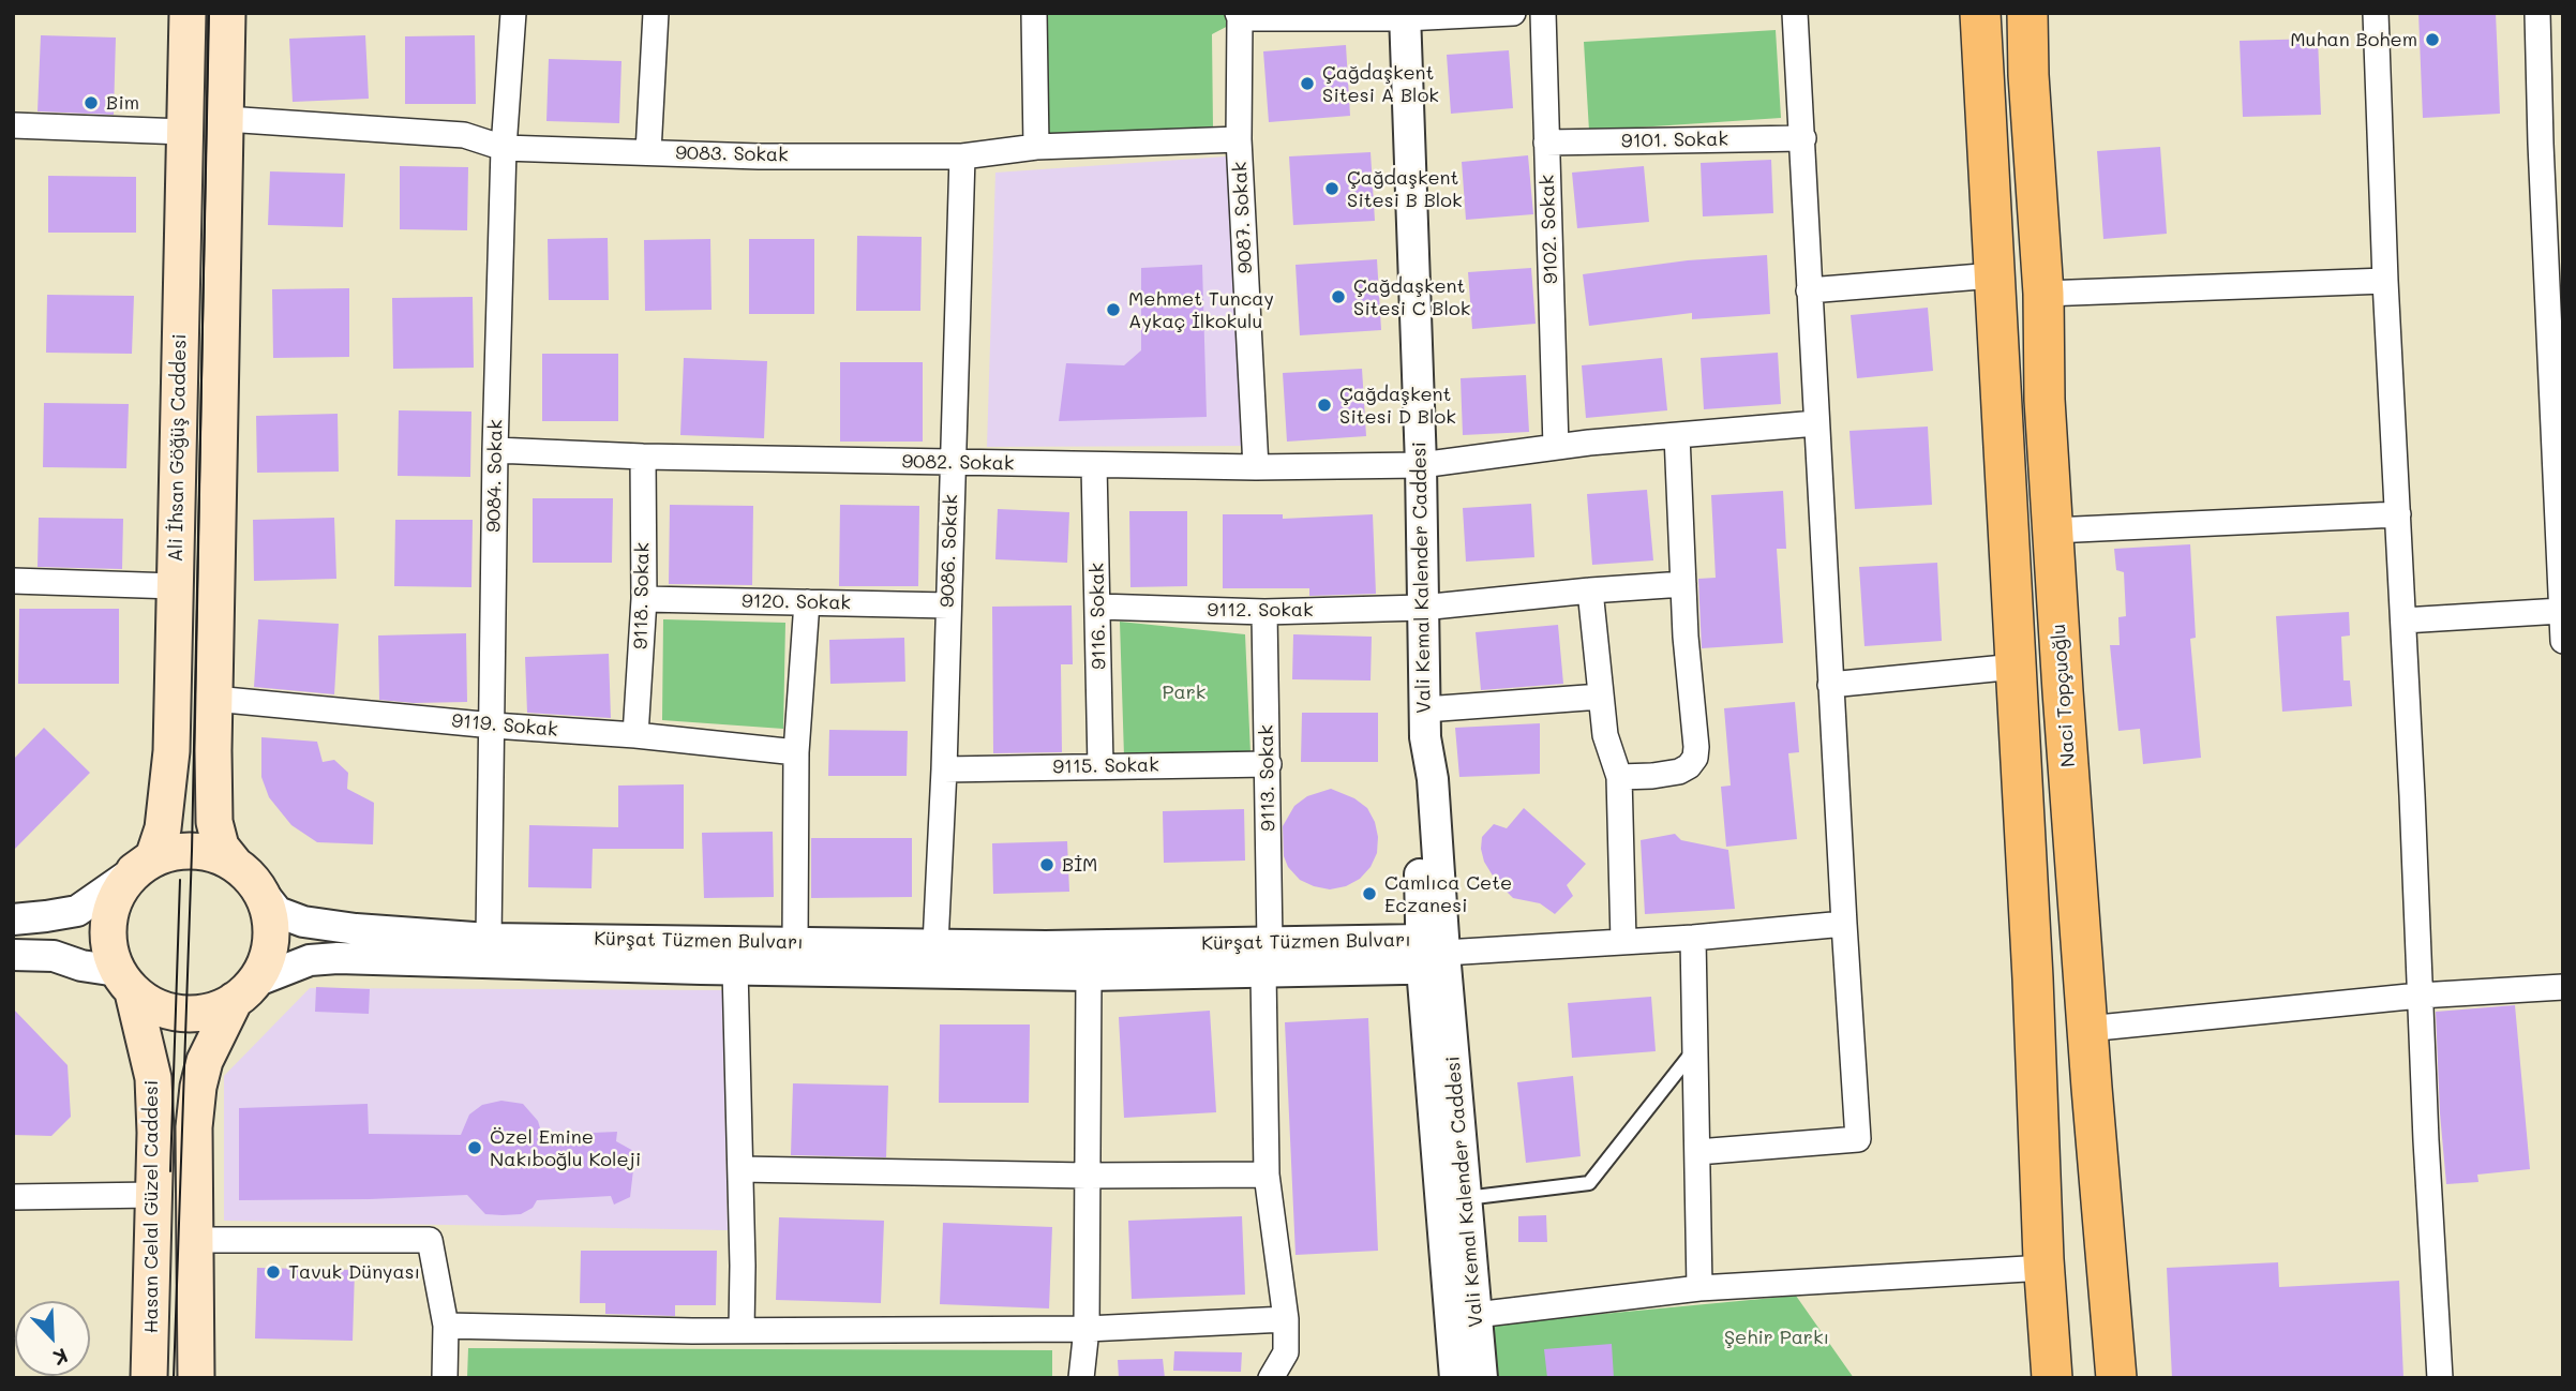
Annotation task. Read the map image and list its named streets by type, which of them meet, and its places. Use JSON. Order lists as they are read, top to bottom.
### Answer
{
  "streets": {
    "main road": ["Ali İhsan Göğüş Caddesi", "Naci Topçuoğlu", "Hasan Celal Güzel Caddesi"],
    "street": [
      "9101. Sokak",
      "9083. Sokak",
      "9087. Sokak",
      "9102. Sokak",
      "9082. Sokak",
      "9084. Sokak",
      "9086. Sokak",
      "Vali Kemal Kalender Caddesi",
      "9118. Sokak",
      "9120. Sokak",
      "9112. Sokak",
      "9116. Sokak",
      "9119. Sokak",
      "9115. Sokak",
      "9113. Sokak",
      "Kürşat Tüzmen Bulvarı"
    ]
  },
  "crossings": [
    ["9101. Sokak", "9102. Sokak"],
    ["9083. Sokak", "9087. Sokak"],
    ["9083. Sokak", "9084. Sokak"],
    ["9083. Sokak", "9086. Sokak"],
    ["9087. Sokak", "9082. Sokak"],
    ["9102. Sokak", "9082. Sokak"],
    ["Ali İhsan Göğüş Caddesi", "Kürşat Tüzmen Bulvarı"],
    ["Ali İhsan Göğüş Caddesi", "Hasan Celal Güzel Caddesi"],
    ["9082. Sokak", "9084. Sokak"],
    ["9082. Sokak", "9086. Sokak"],
    ["9082. Sokak", "Vali Kemal Kalender Caddesi"],
    ["9082. Sokak", "9118. Sokak"],
    ["9082. Sokak", "9116. Sokak"],
    ["9084. Sokak", "9119. Sokak"],
    ["9084. Sokak", "Kürşat Tüzmen Bulvarı"],
    ["9086. Sokak", "9120. Sokak"],
    ["9086. Sokak", "9115. Sokak"],
    ["9086. Sokak", "Kürşat Tüzmen Bulvarı"],
    ["Vali Kemal Kalender Caddesi", "9112. Sokak"],
    ["Vali Kemal Kalender Caddesi", "Kürşat Tüzmen Bulvarı"],
    ["9118. Sokak", "9120. Sokak"],
    ["9118. Sokak", "9119. Sokak"],
    ["9112. Sokak", "9116. Sokak"],
    ["9112. Sokak", "9113. Sokak"],
    ["9116. Sokak", "9115. Sokak"],
    ["9115. Sokak", "9113. Sokak"],
    ["9113. Sokak", "Kürşat Tüzmen Bulvarı"],
    ["Kürşat Tüzmen Bulvarı", "Hasan Celal Güzel Caddesi"]
  ],
  "parks": ["Park", "Şehir Parkı"],
  "places": [
    "Muhan Bohem",
    "Çağdaşkent Sitesi A Blok",
    "Bim",
    "Çağdaşkent Sitesi B Blok",
    "Çağdaşkent Sitesi C Blok",
    "Mehmet Tuncay Aykaç İlkokulu",
    "Çağdaşkent Sitesi D Blok",
    "BİM",
    "Camlıca Cete Eczanesi",
    "Özel Emine Nakıboğlu Koleji",
    "Tavuk Dünyası"
  ],
  "north": "bottom right"
}
